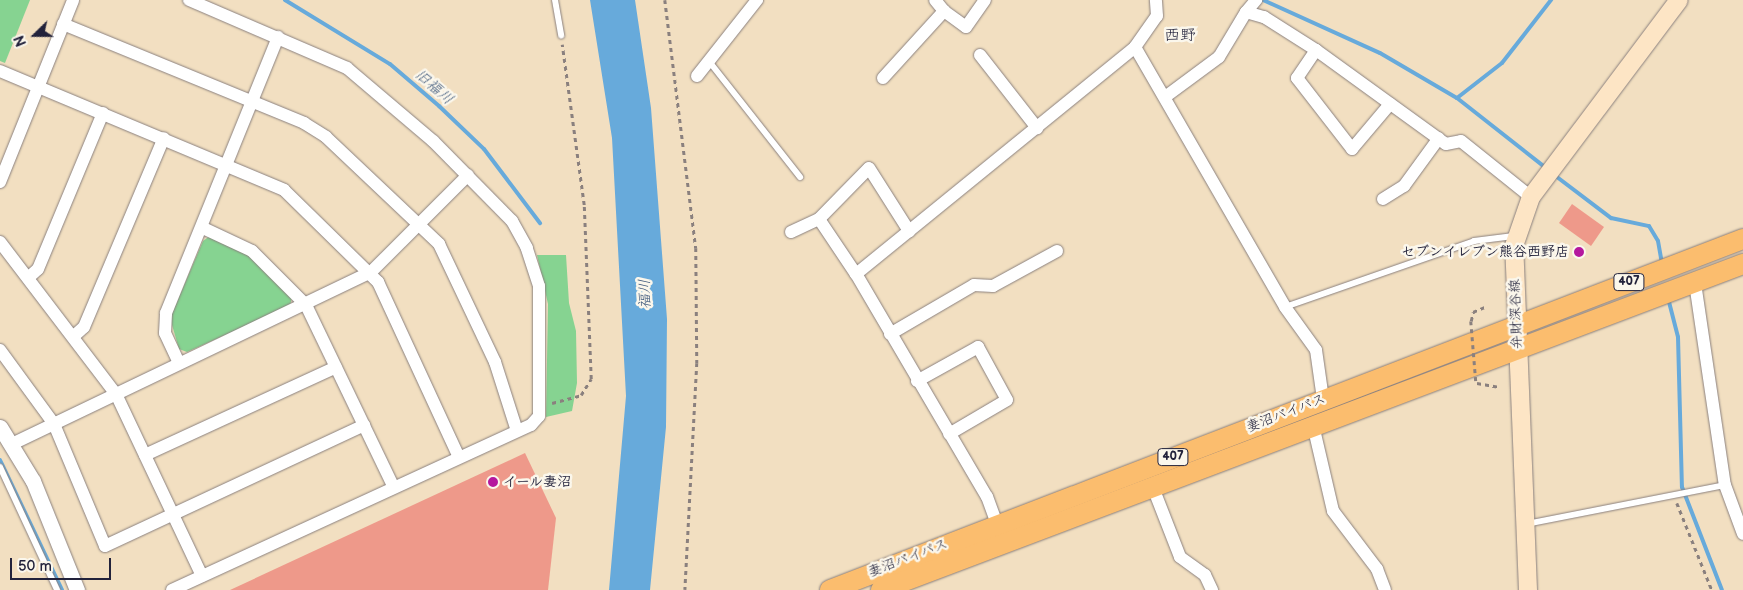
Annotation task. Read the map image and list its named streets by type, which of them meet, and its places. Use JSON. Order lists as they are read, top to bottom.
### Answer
{
  "streets": {
    "highway": ["407", "妻沼バイパス"],
    "main road": ["弁財深谷線"]
  },
  "crossings": [
    ["弁財深谷線", "妻沼バイパス"]
  ],
  "districts": ["西野"],
  "water": ["旧福川", "福川"],
  "places": ["セブンイレブン熊谷西野店", "イール妻沼"],
  "scale_bar": "50 m",
  "north": "left"
}
